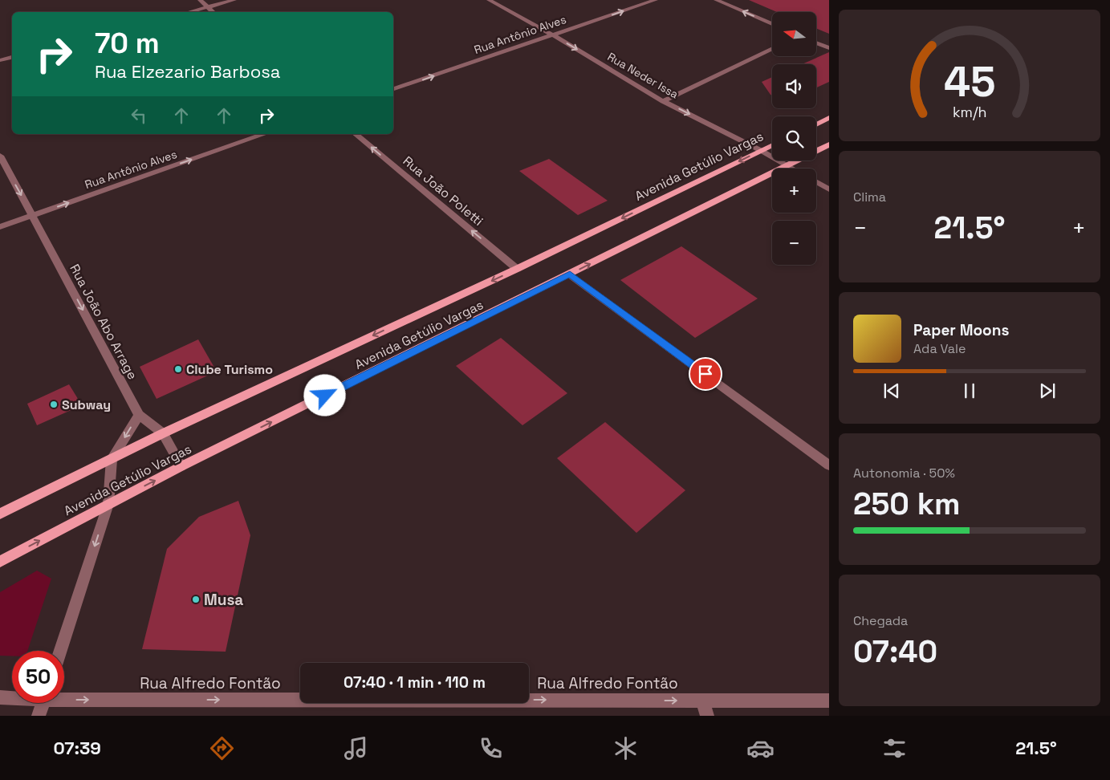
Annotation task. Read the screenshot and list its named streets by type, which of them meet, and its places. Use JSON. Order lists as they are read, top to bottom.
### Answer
{
  "streets": {
    "main road": ["Avenida Getúlio Vargas"],
    "street": [
      "Rua Antônio Alves",
      "Rua Neder Issa",
      "Rua João Poletti",
      "Rua João Abo Arrage",
      "Rua Alfredo Fontão"
    ]
  },
  "crossings": [
    ["Rua Antônio Alves", "Rua Neder Issa"],
    ["Rua Antônio Alves", "Rua João Abo Arrage"],
    ["Rua Neder Issa", "Avenida Getúlio Vargas"],
    ["Avenida Getúlio Vargas", "Rua João Poletti"]
  ],
  "one_way": [
    "Rua Antônio Alves",
    "Rua Neder Issa",
    "Rua João Poletti",
    "Rua João Abo Arrage",
    "Rua Alfredo Fontão"
  ],
  "places": ["Clube Turismo", "Subway", "Musa"],
  "north": "left",
  "page": {
    "map_buttons": ["+", "−"],
    "turn": ["70 m", "Rua Elzezario Barbosa"],
    "tile": [
      "Clima",
      ["Autonomia · 50%", "250 km"],
      ["Chegada", "07:40"]
    ],
    "heat": ["−", "21.5°", "+"],
    "song": ["Paper Moons", "Ada Vale"],
    "limit": "50",
    "trip": "07:40 · 1 min · 110 m",
    "tabs": ["07:39", "21.5°"],
    "gauge": ["45", "km/h"]
  }
}
